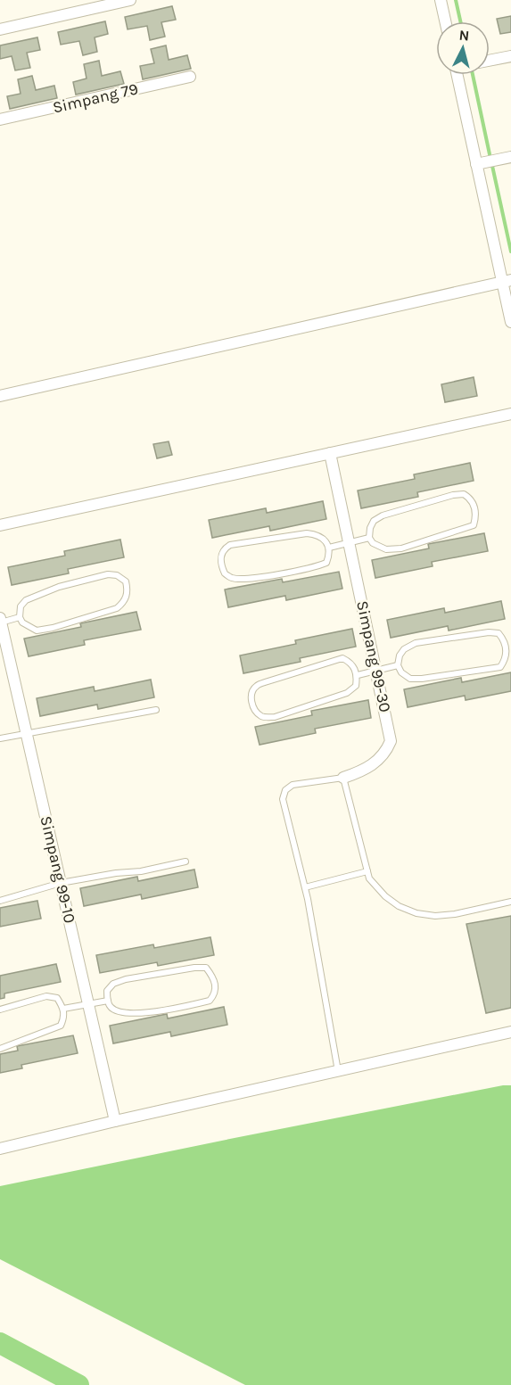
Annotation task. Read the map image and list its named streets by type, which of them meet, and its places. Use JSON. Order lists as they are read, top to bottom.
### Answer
{
  "streets": {
    "street": ["Simpang 79", "Simpang 99-30", "Simpang 99-10"]
  },
  "north": "top"
}
